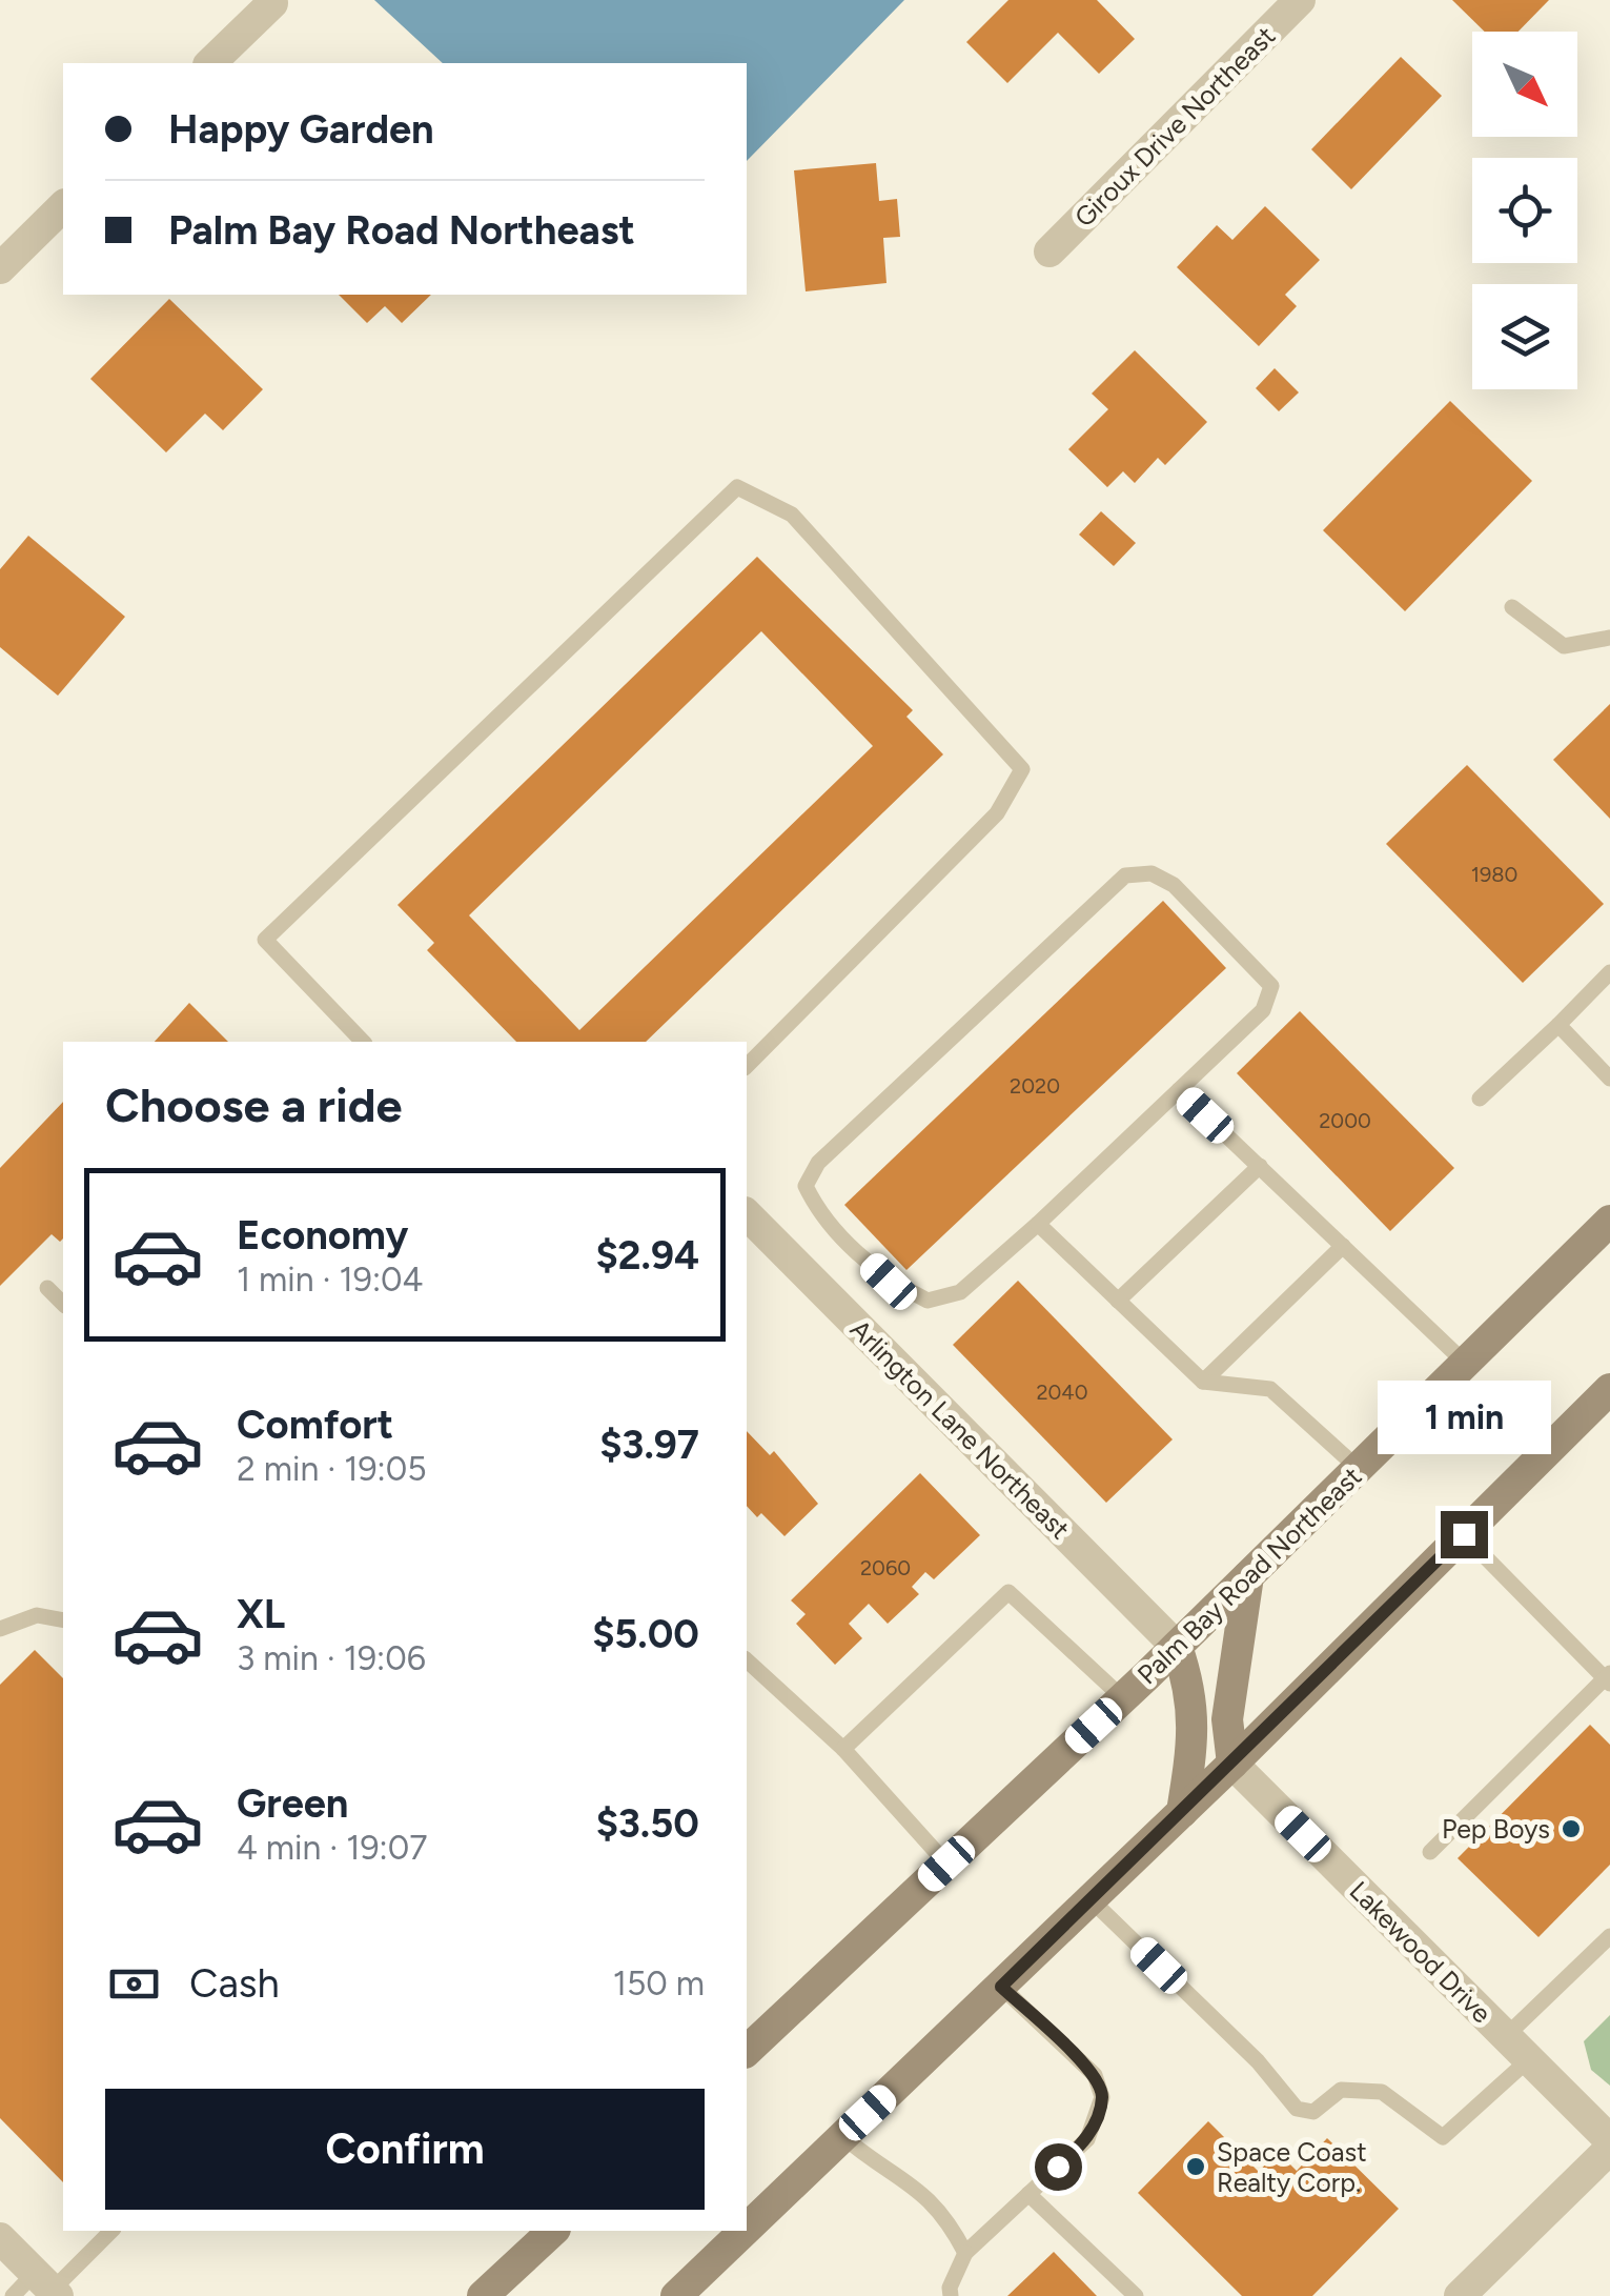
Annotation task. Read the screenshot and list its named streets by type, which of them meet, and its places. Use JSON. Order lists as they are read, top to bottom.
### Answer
{
  "streets": {
    "main road": ["Palm Bay Road Northeast"],
    "street": ["Giroux Drive Northeast", "Arlington Lane Northeast", "Lakewood Drive"]
  },
  "crossings": [
    ["Arlington Lane Northeast", "Palm Bay Road Northeast"]
  ],
  "places": ["Pep Boys", "Space Coast Realty Corp."],
  "house_numbers": [
    "1980",
    "2020",
    "2000",
    "2040",
    "2060"
  ],
  "north": "bottom right",
  "page": {
    "banner": ["Happy Garden", "Palm Bay Road Northeast"],
    "heading": "Choose a ride",
    "list": [
      {
        "name": "Economy",
        "note": "1 min · 19:04",
        "value": "$2.94"
      },
      {
        "name": "Comfort",
        "note": "2 min · 19:05",
        "value": "$3.97"
      },
      {
        "name": "XL",
        "note": "3 min · 19:06",
        "value": "$5.00"
      },
      {
        "name": "Green",
        "note": "4 min · 19:07",
        "value": "$3.50"
      }
    ],
    "bubble": "1 min",
    "pay": ["Cash", "150 m"],
    "buttons": "Confirm"
  }
}
